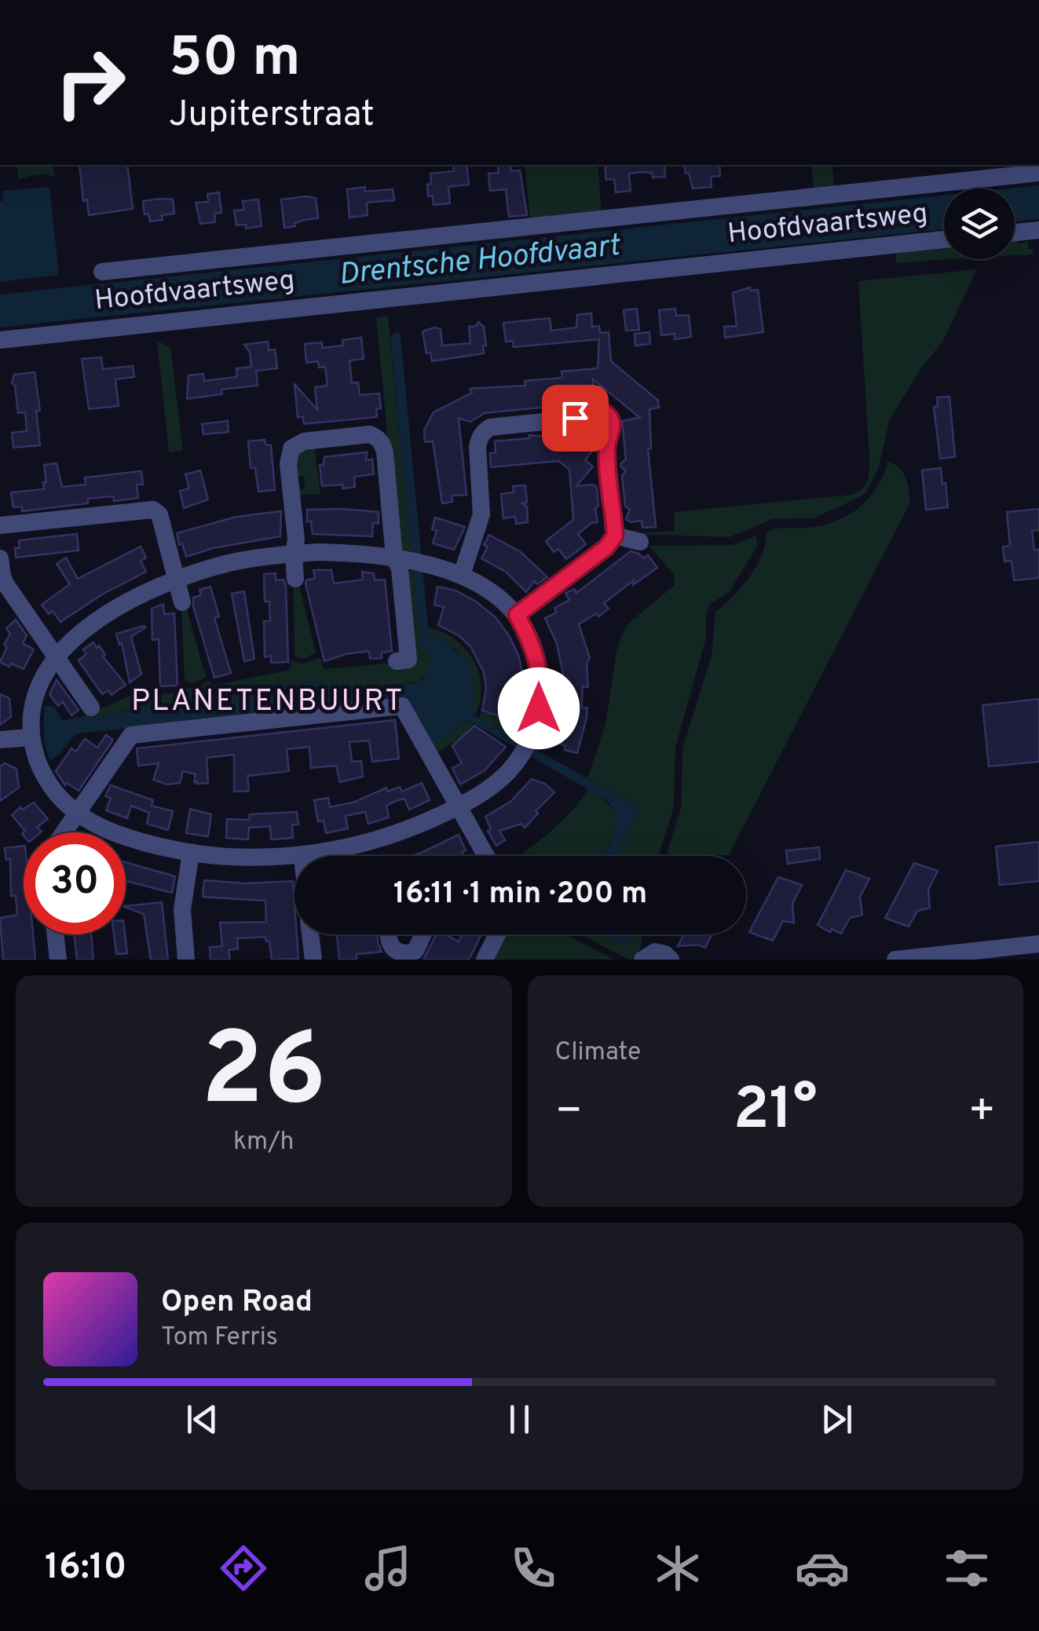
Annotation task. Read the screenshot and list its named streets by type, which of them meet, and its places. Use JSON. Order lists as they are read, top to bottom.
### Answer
{
  "streets": {
    "street": ["Hoofdvaartsweg"]
  },
  "districts": ["PLANETENBUURT"],
  "water": ["Drentsche Hoofdvaart"],
  "page": {
    "turn": ["50 m", "Jupiterstraat"],
    "limit": "30",
    "trip": "16:11 · 1 min · 200 m",
    "tile": [
      ["26", "km/h"],
      "Climate"
    ],
    "heat": ["−", "21°", "+"],
    "song": ["Open Road", "Tom Ferris"],
    "tabs": "16:10"
  }
}
